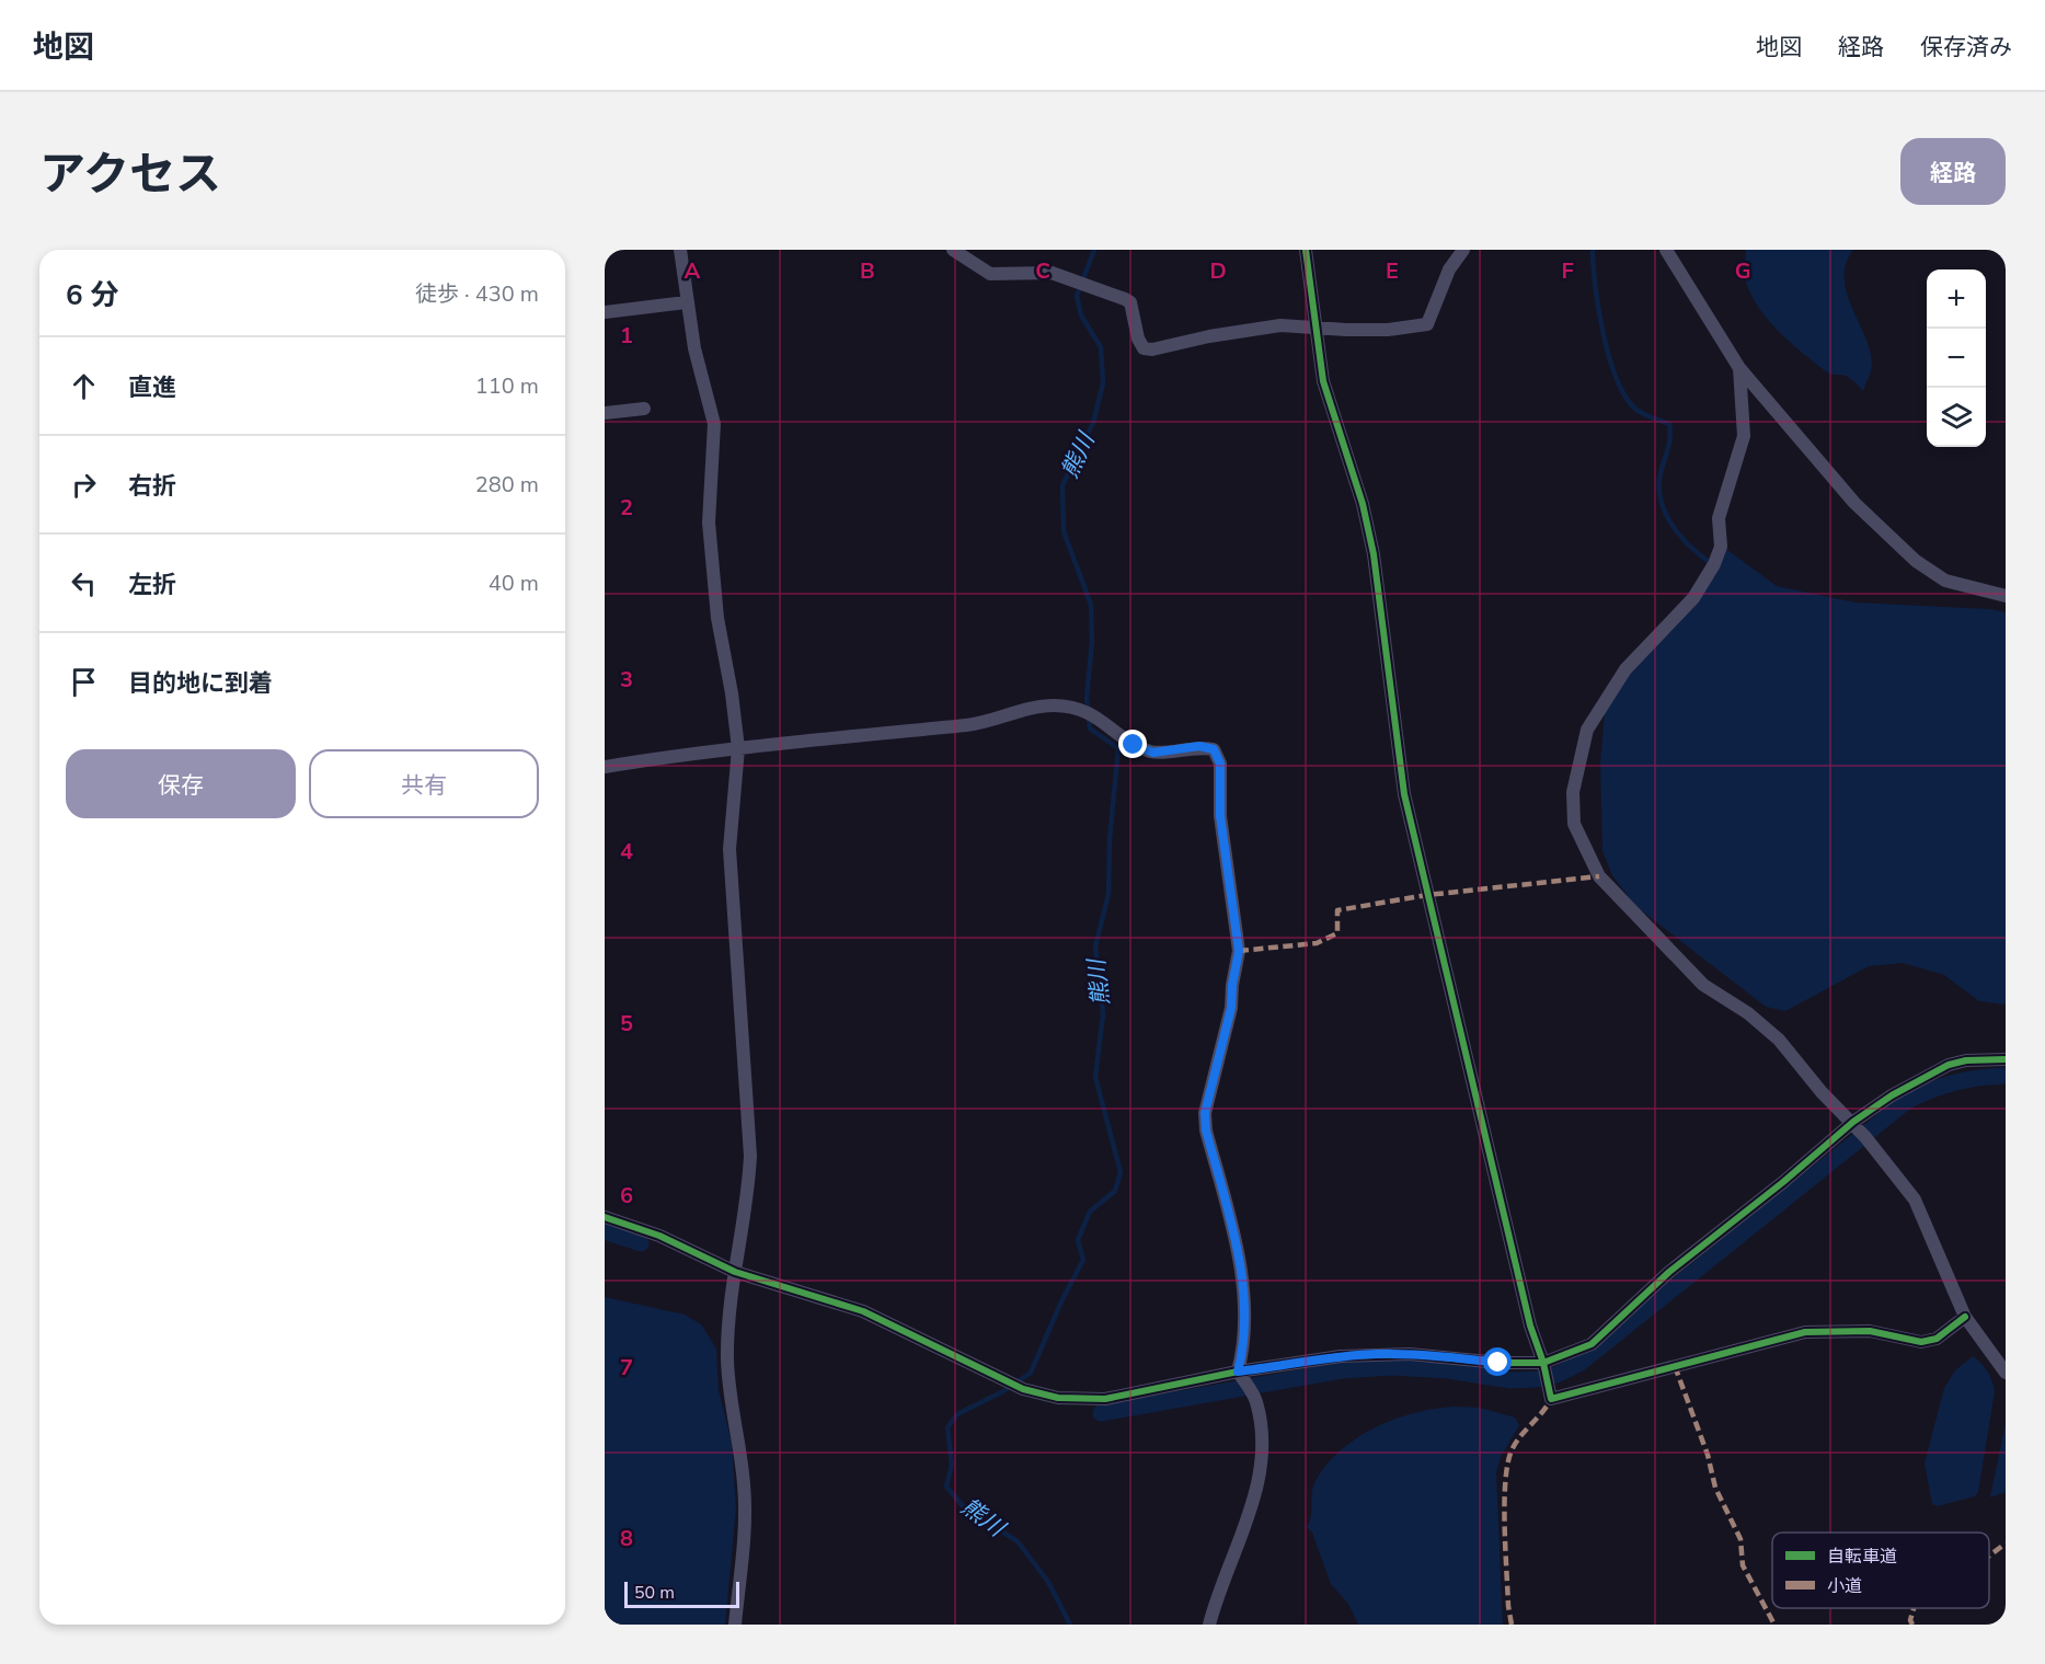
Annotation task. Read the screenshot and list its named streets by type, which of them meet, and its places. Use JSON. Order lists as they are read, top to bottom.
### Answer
{
  "water": ["熊川"],
  "legend": ["自転車道", "小道"],
  "scale_bar": "50 m",
  "page": {
    "header": "地図",
    "nav": ["地図", "経路", "保存済み"],
    "title": "アクセス",
    "buttons": [
      "経路",
      ["保存", "共有"]
    ],
    "heading": ["6 分", "徒歩 · 430 m"],
    "map_buttons": ["+", "−"],
    "list": [
      ["直進", "110 m"],
      ["右折", "280 m"],
      ["左折", "40 m"],
      "目的地に到着"
    ],
    "scale": "50 m"
  },
  "grid": {
    "columns": [
      "A",
      "B",
      "C",
      "D",
      "E",
      "F",
      "G"
    ],
    "rows": [
      "1",
      "2",
      "3",
      "4",
      "5",
      "6",
      "7",
      "8"
    ]
  }
}
